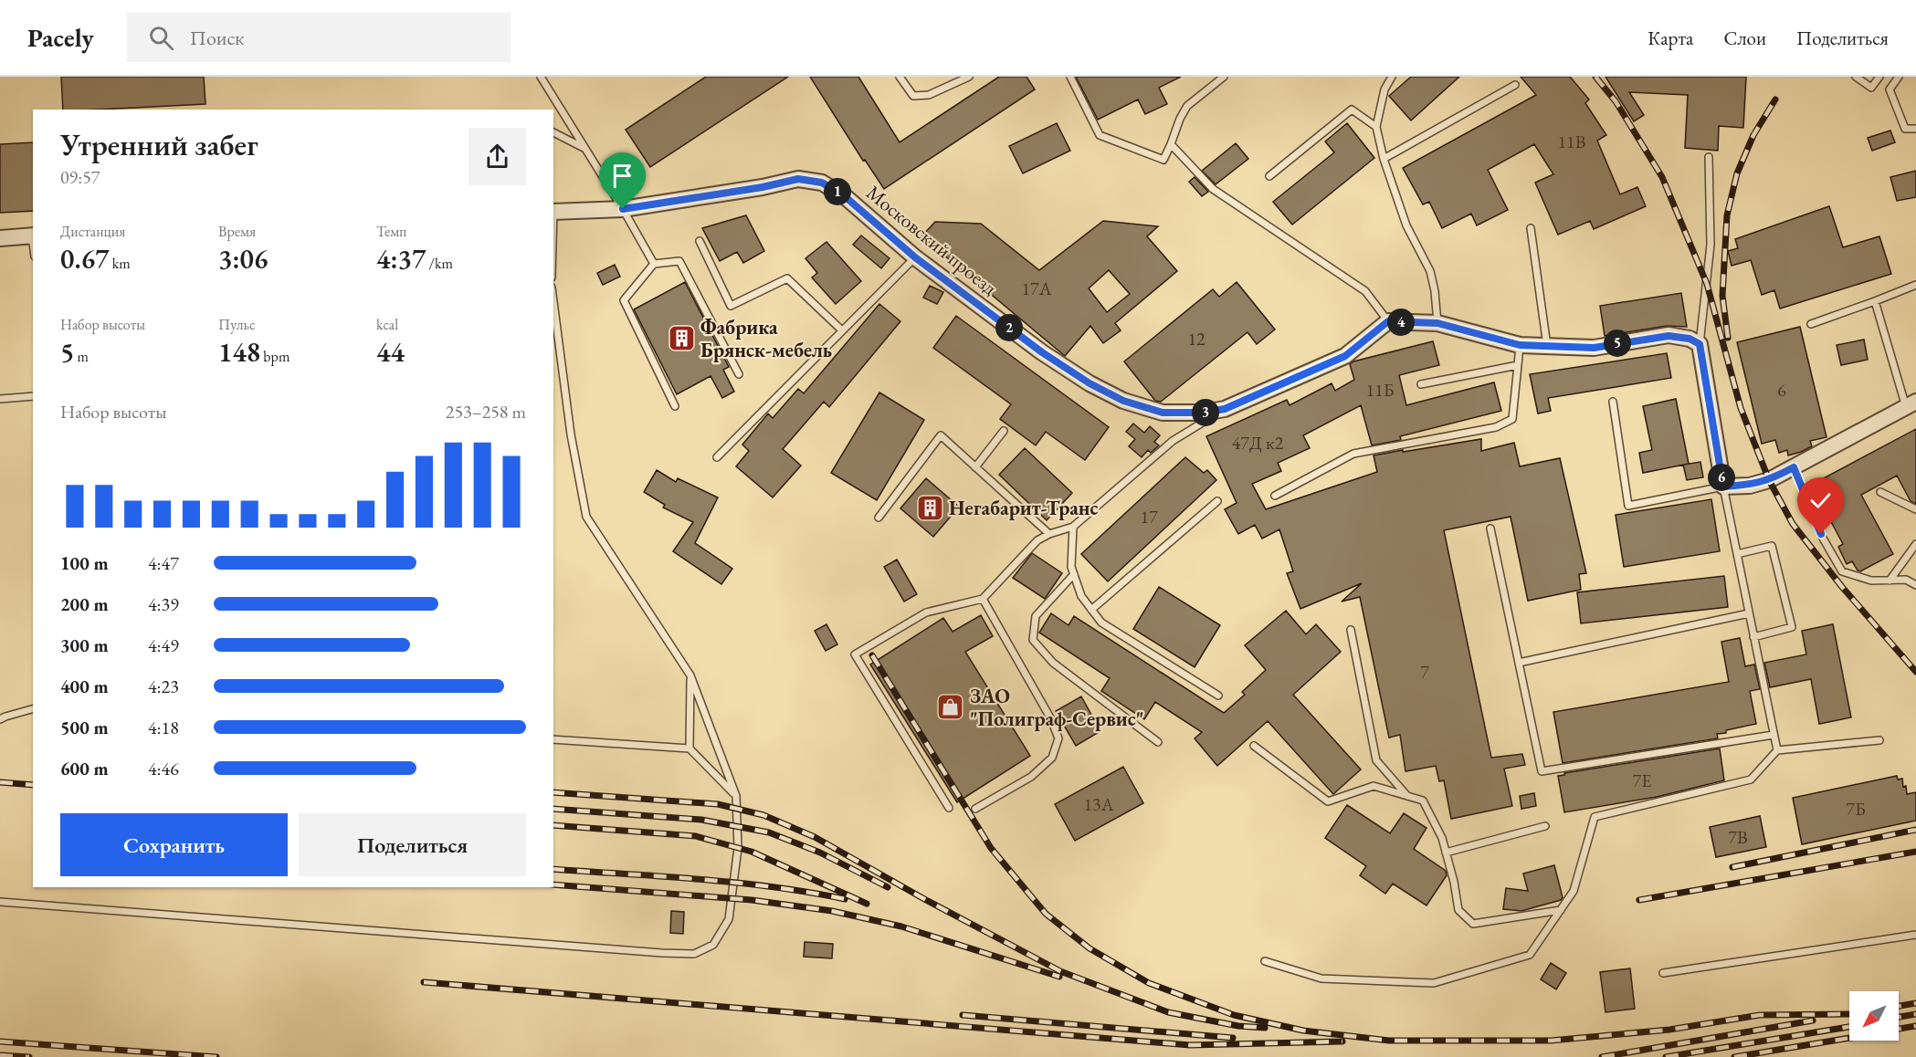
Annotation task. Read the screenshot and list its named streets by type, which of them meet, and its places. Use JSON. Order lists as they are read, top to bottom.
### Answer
{
  "streets": {
    "street": ["Московский проезд"]
  },
  "places": {
    "building": ["Фабрика Брянск-мебель", "Негабарит-Транс"],
    "shop": ["ЗАО \"Полиграф-Сервис\""]
  },
  "house_numbers": [
    "11В",
    "17А",
    "12",
    "11Б",
    "6",
    "47Д к2",
    "17",
    "7",
    "7Е",
    "13А",
    "7Б",
    "7В"
  ],
  "north": "bottom left",
  "page": {
    "header": "Pacely",
    "search": "Поиск",
    "nav": ["Карта", "Слои", "Поделиться"],
    "heading": ["Утренний забег", "09:57"],
    "pins": [
      "1",
      "4",
      "2",
      "5",
      "3",
      "6"
    ],
    "stats": [
      ["Дистанция", "0.67 km"],
      ["Время", "3:06"],
      ["Темп", "4:37 /km"],
      ["Набор высоты", "5 m"],
      ["Пульс", "148 bpm"],
      ["kcal", "44"]
    ],
    "chart": ["Набор высоты", "253–258 m"],
    "list": [
      {
        "name": "100 m",
        "note": "4:47"
      },
      {
        "name": "200 m",
        "note": "4:39"
      },
      {
        "name": "300 m",
        "note": "4:49"
      },
      {
        "name": "400 m",
        "note": "4:23"
      },
      {
        "name": "500 m",
        "note": "4:18"
      },
      {
        "name": "600 m",
        "note": "4:46"
      }
    ],
    "buttons": ["Сохранить", "Поделиться"]
  }
}
